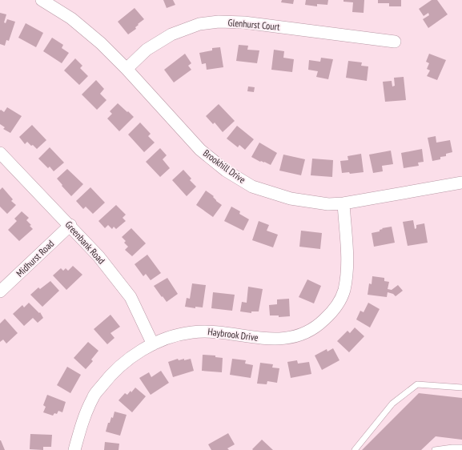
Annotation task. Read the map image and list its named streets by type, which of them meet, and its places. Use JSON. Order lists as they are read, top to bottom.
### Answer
{
  "streets": {
    "street": [
      "Glenhurst Court",
      "Brookhill Drive",
      "Greenbank Road",
      "Midhurst Road",
      "Haybrook Drive"
    ]
  },
  "crossings": [
    ["Glenhurst Court", "Brookhill Drive"],
    ["Brookhill Drive", "Haybrook Drive"],
    ["Greenbank Road", "Midhurst Road"],
    ["Greenbank Road", "Haybrook Drive"]
  ]
}
